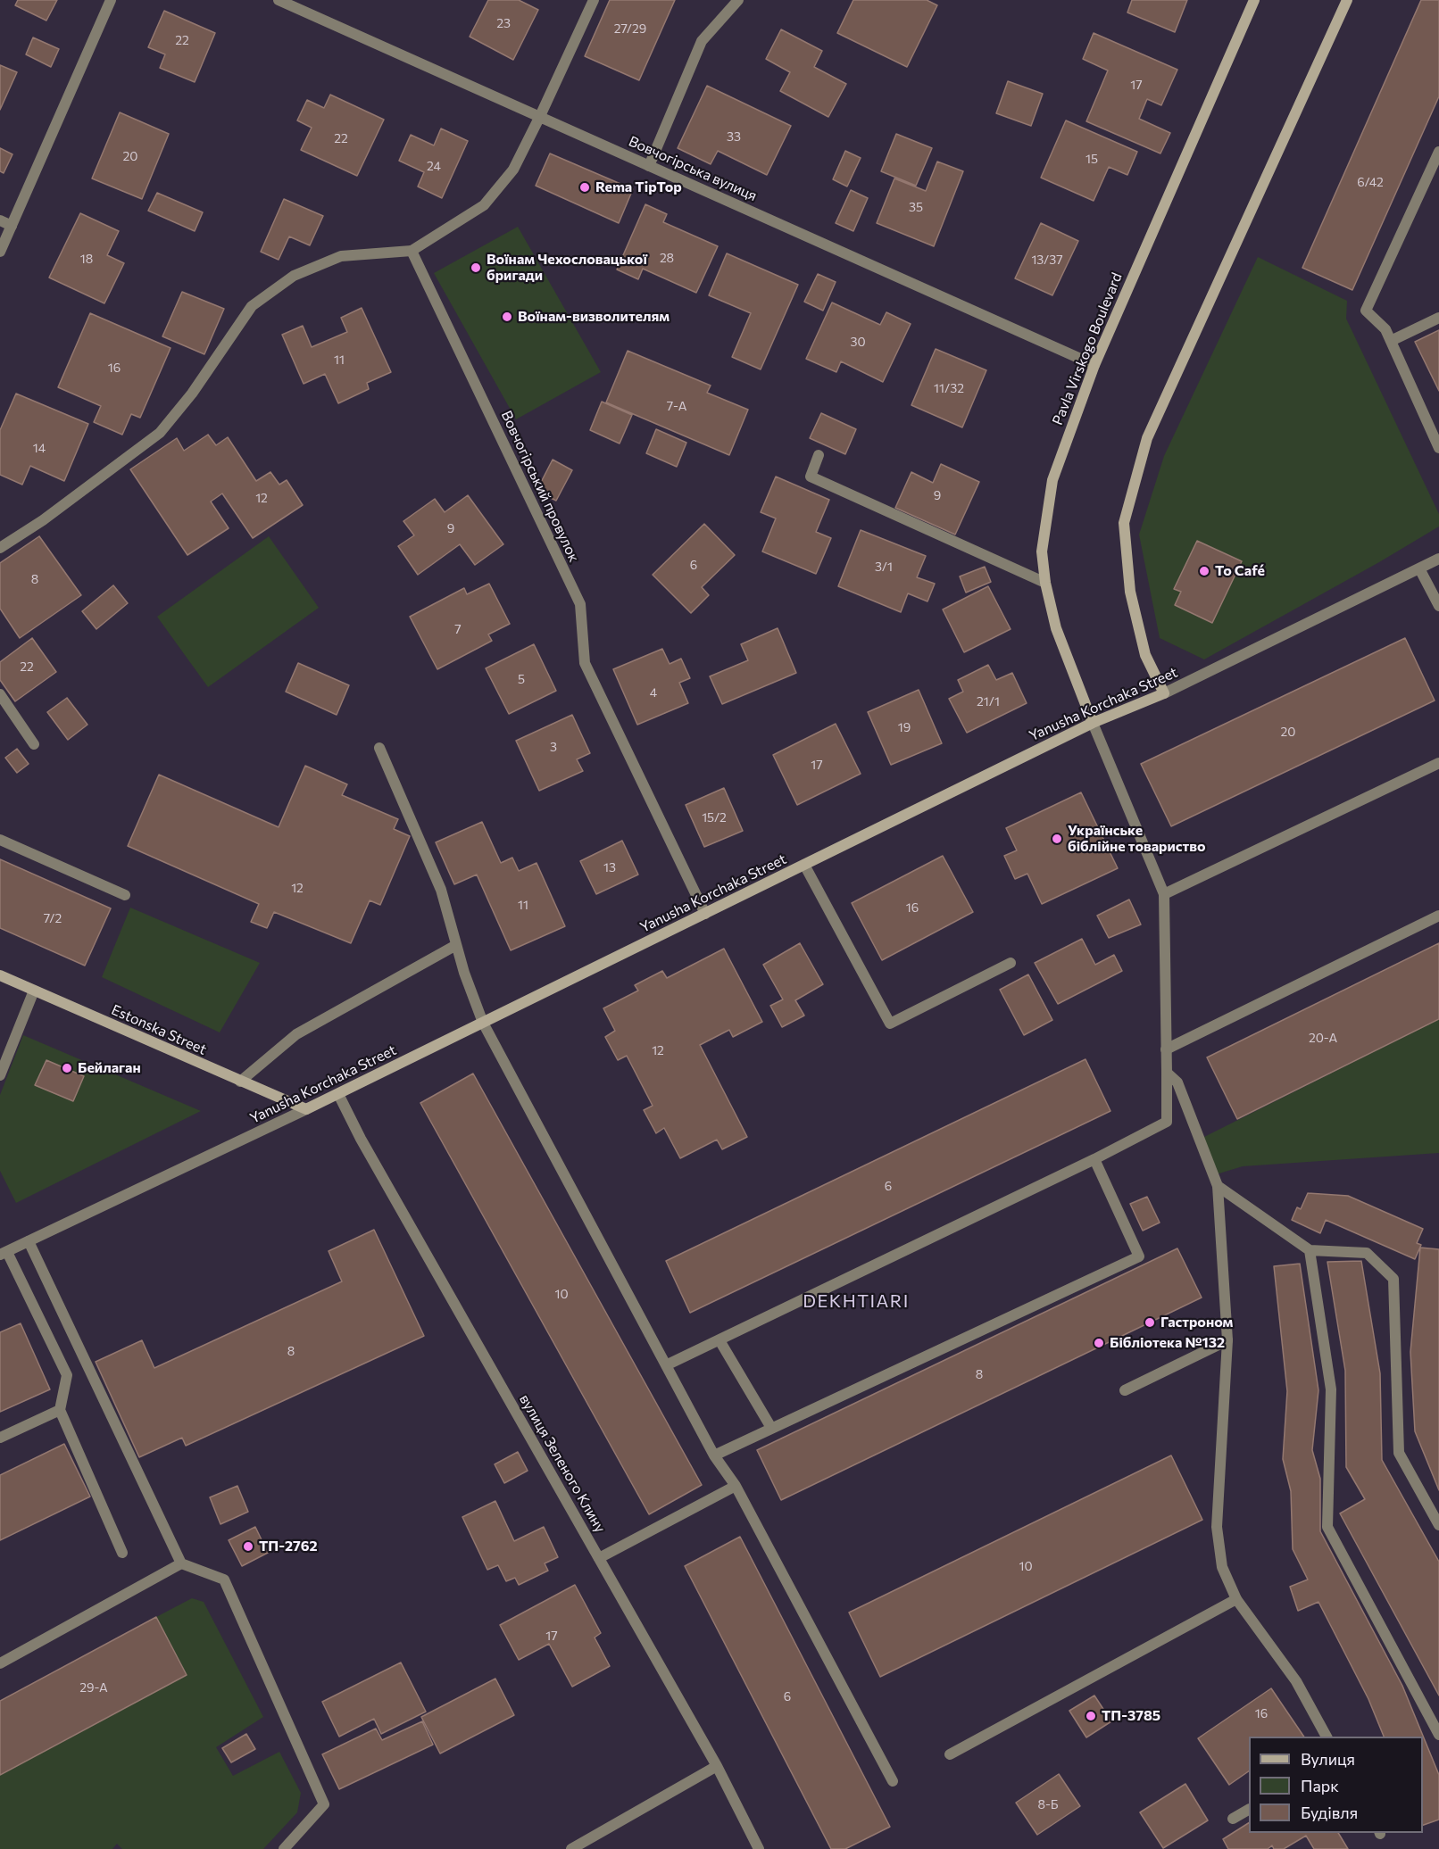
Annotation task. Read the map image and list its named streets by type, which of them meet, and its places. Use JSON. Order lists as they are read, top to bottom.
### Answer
{
  "streets": {
    "street": [
      "Вовчогірська вулиця",
      "Pavla Virskogo Boulevard",
      "Вовчогірський провулок",
      "Yanusha Korchaka Street",
      "Estonska Street",
      "вулиця Зеленого Клину"
    ]
  },
  "crossings": [
    ["Вовчогірська вулиця", "Pavla Virskogo Boulevard"],
    ["Pavla Virskogo Boulevard", "Yanusha Korchaka Street"],
    ["Вовчогірський провулок", "Yanusha Korchaka Street"],
    ["Yanusha Korchaka Street", "Estonska Street"],
    ["Yanusha Korchaka Street", "вулиця Зеленого Клину"]
  ],
  "districts": ["DEKHTIARI"],
  "places": [
    "Rema TipTop",
    "Воїнам Чехословацької бригади",
    "Воїнам-визволителям",
    "To Café",
    "Українське біблійне товариство",
    "Бейлаган",
    "Гастроном",
    "Бібліотека №132",
    "ТП-2762",
    "ТП-3785"
  ],
  "house_numbers": [
    "23",
    "27/29",
    "22",
    "17",
    "33",
    "22",
    "20",
    "15",
    "24",
    "6/42",
    "35",
    "28",
    "18",
    "13/37",
    "30",
    "11",
    "16",
    "11/32",
    "7-А",
    "14",
    "9",
    "12",
    "9",
    "6",
    "3/1",
    "8",
    "7",
    "22",
    "5",
    "4",
    "21/1",
    "19",
    "20",
    "3",
    "17",
    "15/2",
    "13",
    "12",
    "11",
    "16",
    "7/2",
    "20-А",
    "12",
    "6",
    "10",
    "8",
    "8",
    "10",
    "17",
    "29-А",
    "6",
    "16",
    "8-Б"
  ],
  "legend": ["Вулиця", "Парк", "Будівля"]
}
